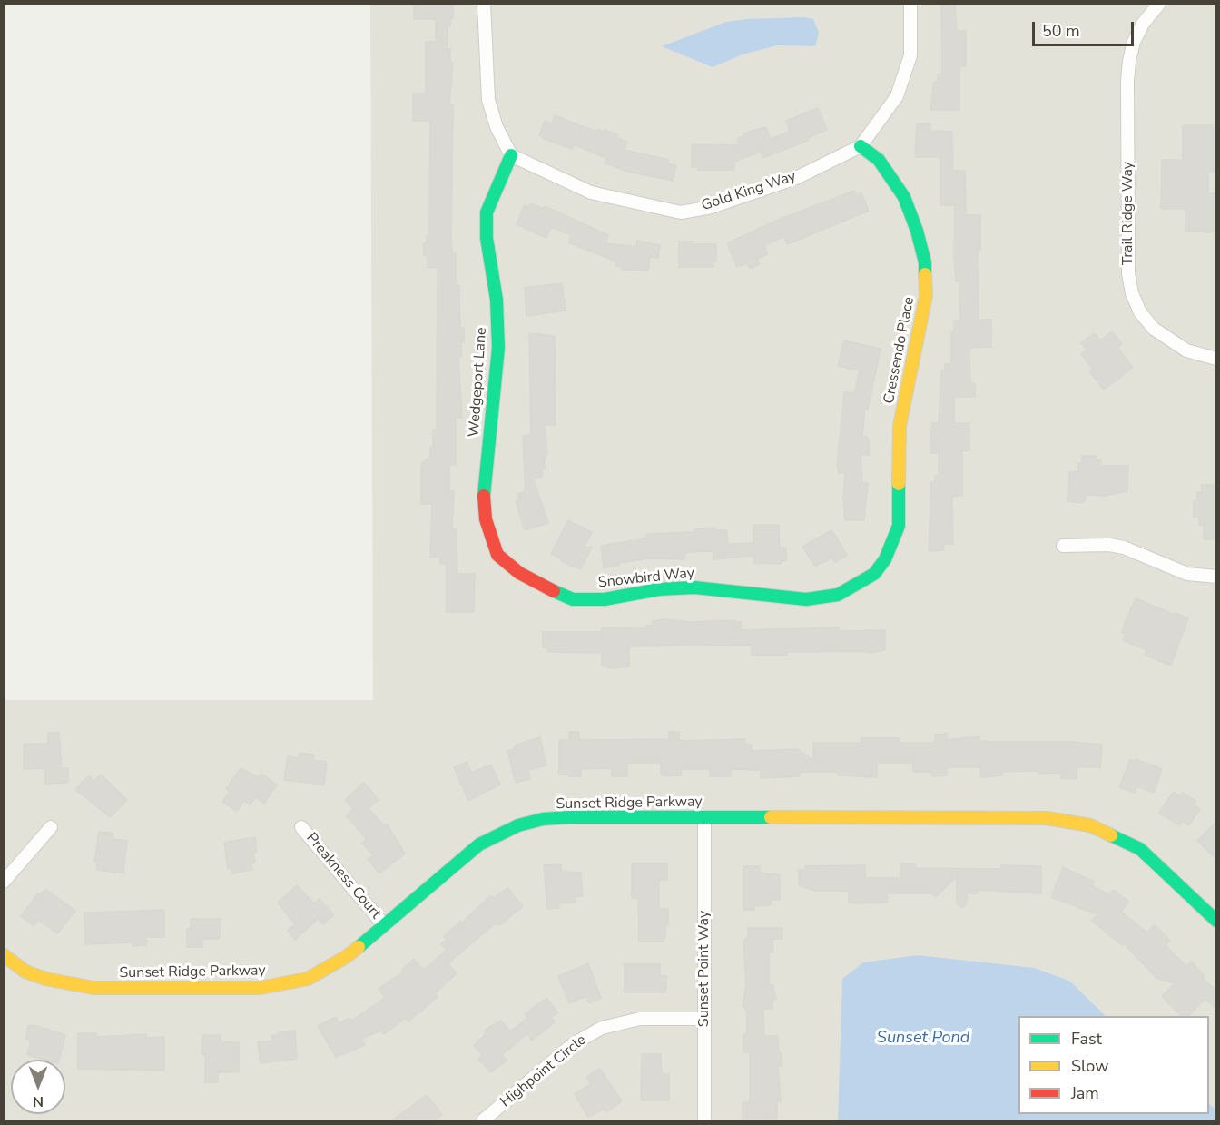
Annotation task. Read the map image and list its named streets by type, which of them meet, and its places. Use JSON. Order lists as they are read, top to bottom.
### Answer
{
  "streets": {
    "street": [
      "Gold King Way",
      "Trail Ridge Way",
      "Cressendo Place",
      "Wedgeport Lane",
      "Snowbird Way",
      "Sunset Ridge Parkway",
      "Preakness Court",
      "Sunset Point Way",
      "Highpoint Circle"
    ]
  },
  "crossings": [
    ["Gold King Way", "Cressendo Place"],
    ["Gold King Way", "Wedgeport Lane"],
    ["Cressendo Place", "Snowbird Way"],
    ["Wedgeport Lane", "Snowbird Way"],
    ["Sunset Ridge Parkway", "Preakness Court"],
    ["Sunset Ridge Parkway", "Sunset Point Way"],
    ["Sunset Point Way", "Highpoint Circle"]
  ],
  "water": ["Sunset Pond"],
  "legend": ["Fast", "Slow", "Jam"],
  "scale_bar": "50 m",
  "north": "bottom"
}
